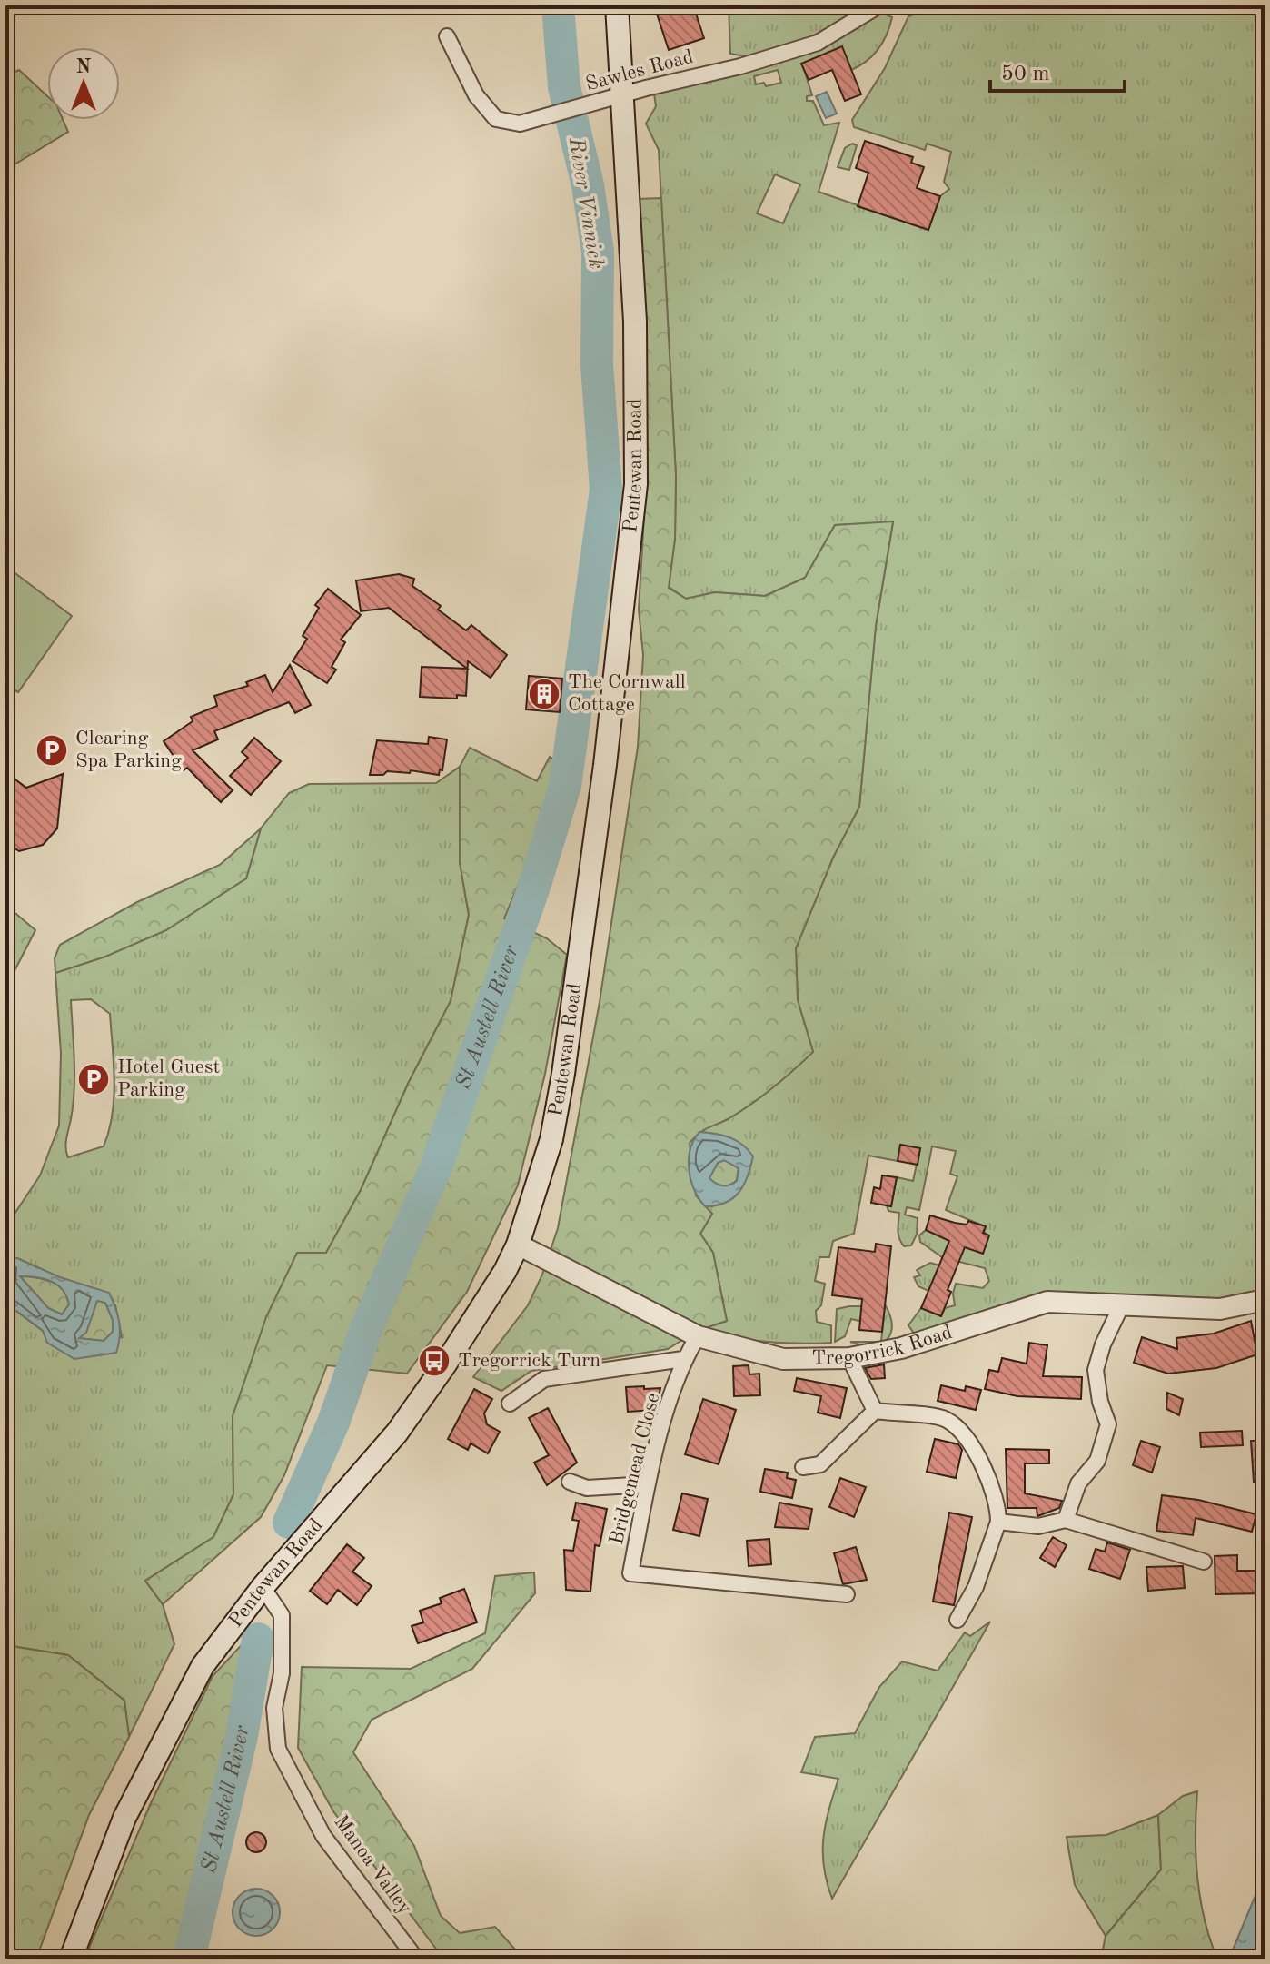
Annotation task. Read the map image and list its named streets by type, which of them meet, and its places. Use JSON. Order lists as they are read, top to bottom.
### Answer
{
  "streets": {
    "main road": ["Pentewan Road"],
    "street": [
      "Sawles Road",
      "Tregorrick Road",
      "Bridgemead Close",
      "Manoa Valley"
    ]
  },
  "crossings": [
    ["Sawles Road", "Pentewan Road"],
    ["Pentewan Road", "Tregorrick Road"],
    ["Pentewan Road", "Manoa Valley"],
    ["Tregorrick Road", "Bridgemead Close"]
  ],
  "water": ["River Vinnick", "St Austell River"],
  "places": {
    "building": ["The Cornwall Cottage"],
    "parking": ["Clearing Spa Parking", "Hotel Guest Parking"],
    "bus stop": ["Tregorrick Turn"]
  },
  "scale_bar": "50 m",
  "north": "top"
}
